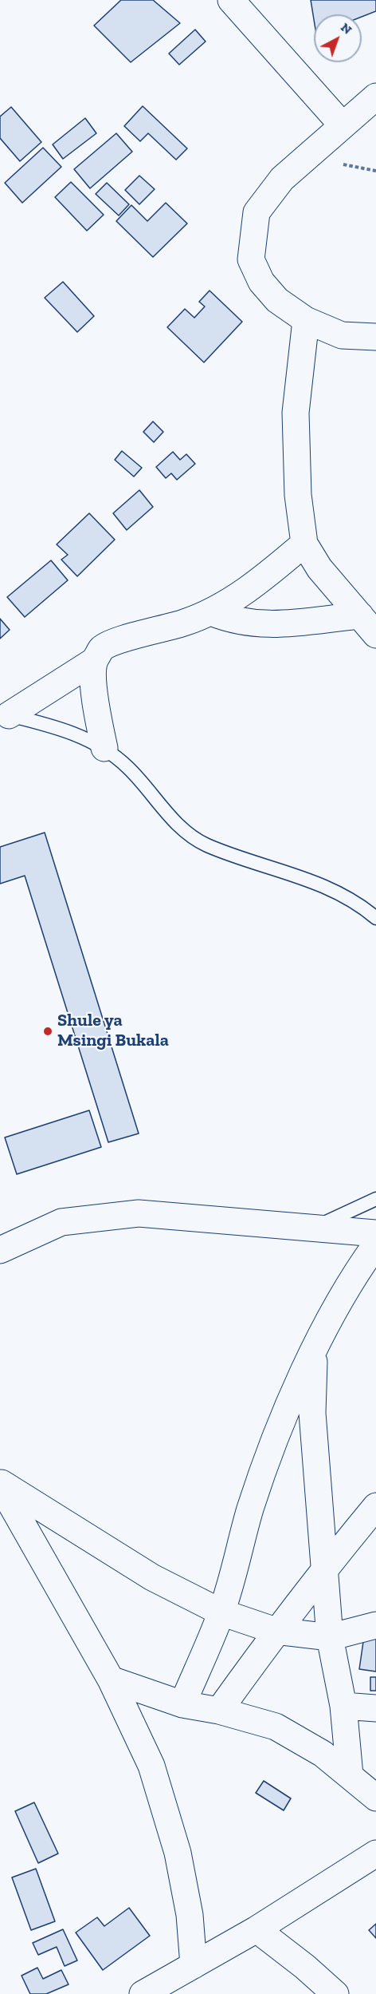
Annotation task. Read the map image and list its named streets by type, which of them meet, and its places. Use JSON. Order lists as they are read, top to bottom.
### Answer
{
  "places": ["Shule ya Msingi Bukala"],
  "north": "top right"
}
